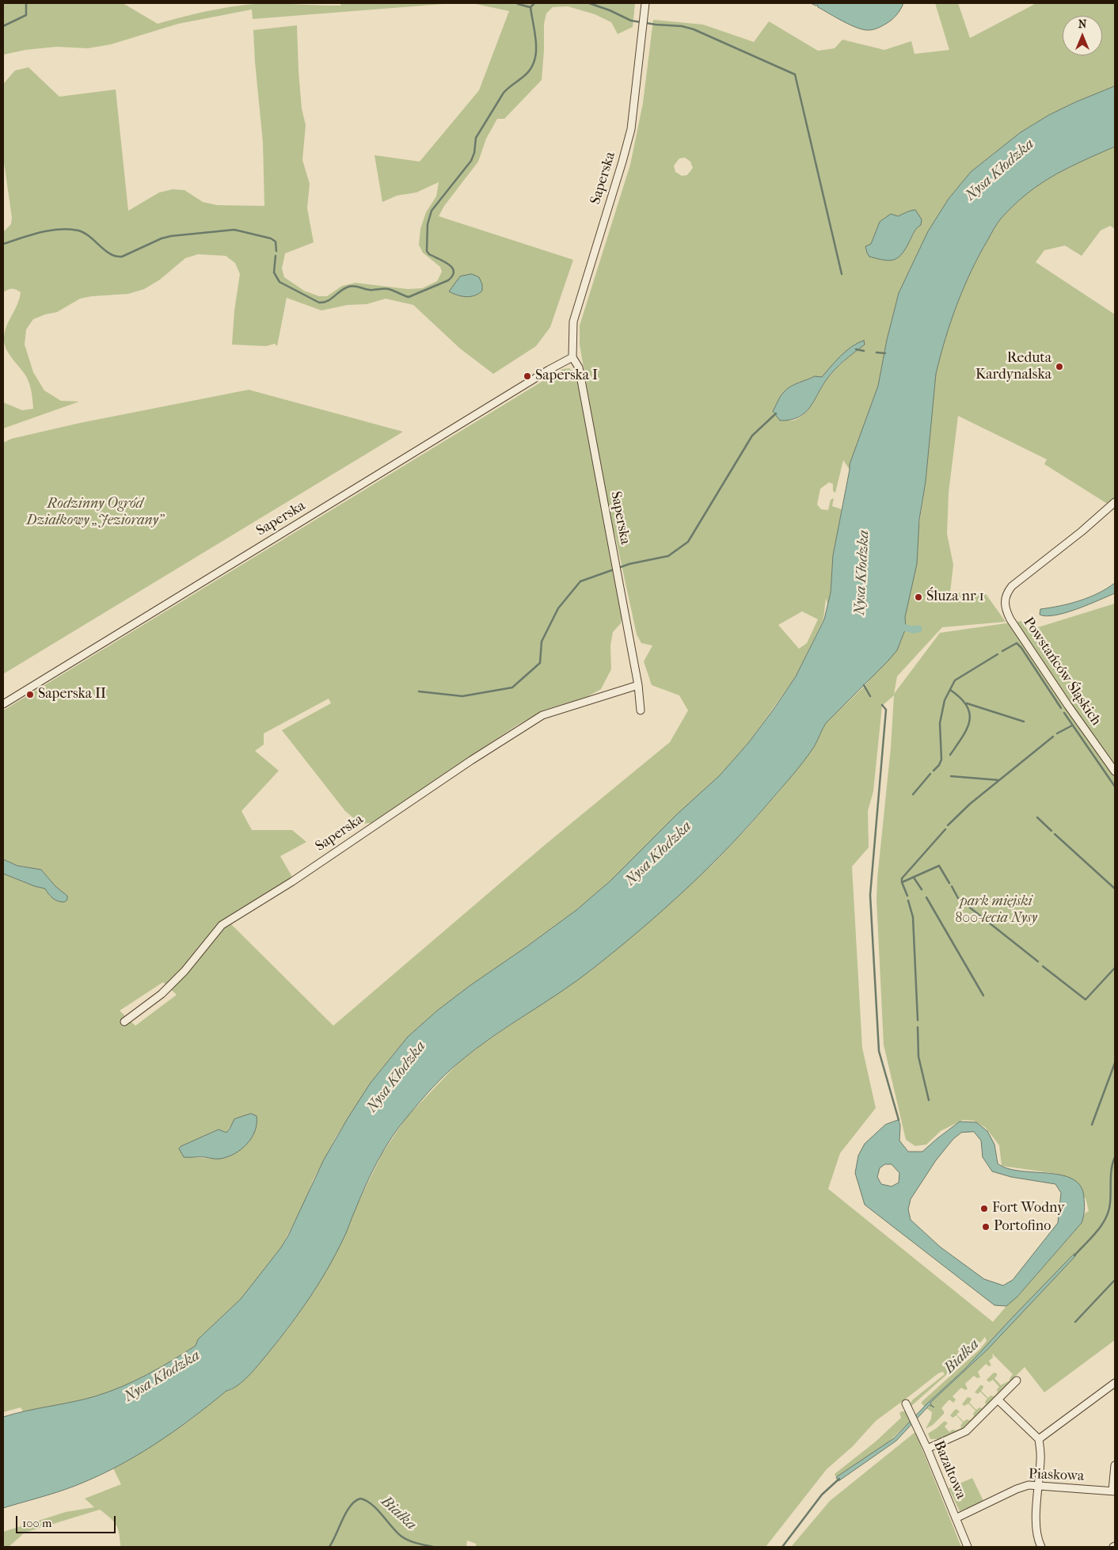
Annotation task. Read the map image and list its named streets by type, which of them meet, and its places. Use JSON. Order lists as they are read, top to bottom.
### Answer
{
  "streets": {
    "street": [
      "Saperska",
      "Powstańców Śląskich",
      "Bazaltowa",
      "Piaskowa"
    ]
  },
  "crossings": [
    ["Bazaltowa", "Piaskowa"]
  ],
  "water": ["Nysa Kłodzka", "Białka"],
  "parks": ["Rodzinny Ogród Działkowy „Jeziorany”", "park miejski 800-lecia Nysy"],
  "places": [
    "Reduta Kardynalska",
    "Saperska I",
    "Śluza nr 1",
    "Saperska II",
    "Fort Wodny",
    "Portofino"
  ],
  "scale_bar": "100 m",
  "north": "top"
}
